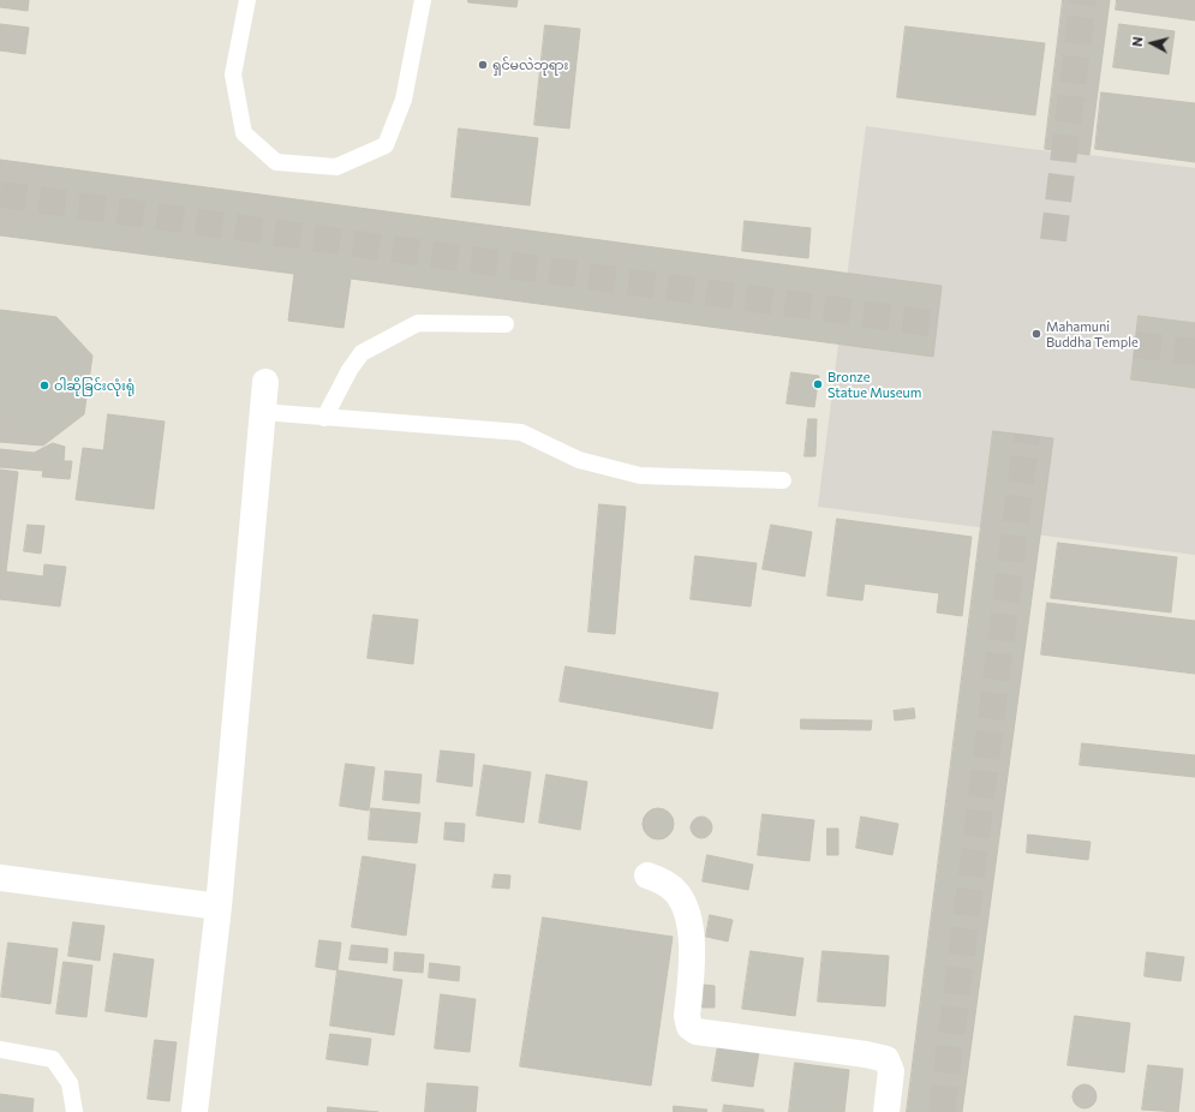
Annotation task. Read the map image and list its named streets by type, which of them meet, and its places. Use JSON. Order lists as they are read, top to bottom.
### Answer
{
  "places": [
    "ရှင်မလဲဘုရား",
    "Mahamuni Buddha Temple",
    "Bronze Statue Museum",
    "ဝါဆိုခြင်းလုံးရုံ"
  ],
  "north": "left"
}
